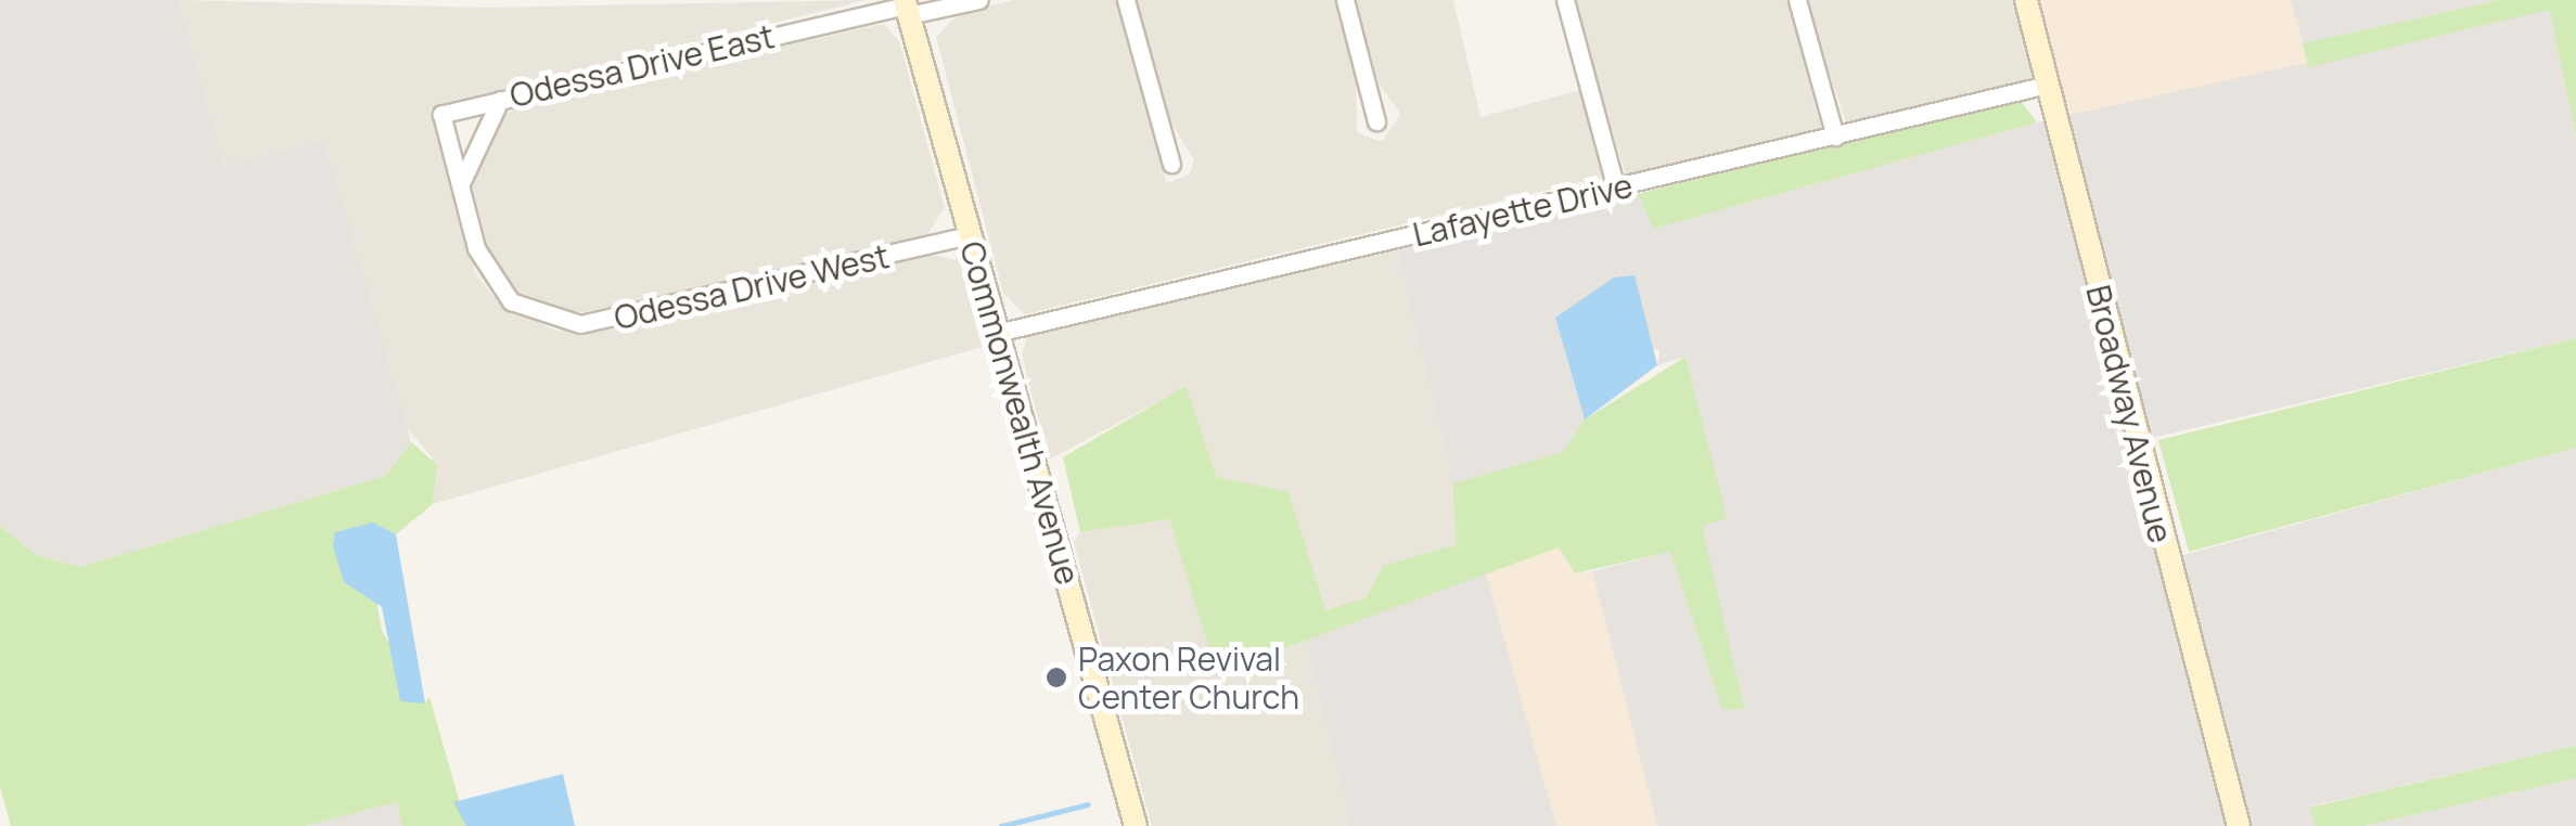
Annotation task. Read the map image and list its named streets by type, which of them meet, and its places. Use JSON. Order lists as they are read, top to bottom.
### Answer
{
  "streets": {
    "street": [
      "Odessa Drive East",
      "Lafayette Drive",
      "Odessa Drive West",
      "Commonwealth Avenue",
      "Broadway Avenue"
    ]
  },
  "crossings": [
    ["Odessa Drive East", "Odessa Drive West"],
    ["Odessa Drive East", "Commonwealth Avenue"],
    ["Lafayette Drive", "Commonwealth Avenue"],
    ["Lafayette Drive", "Broadway Avenue"],
    ["Odessa Drive West", "Commonwealth Avenue"]
  ],
  "places": ["Paxon Revival Center Church"]
}
